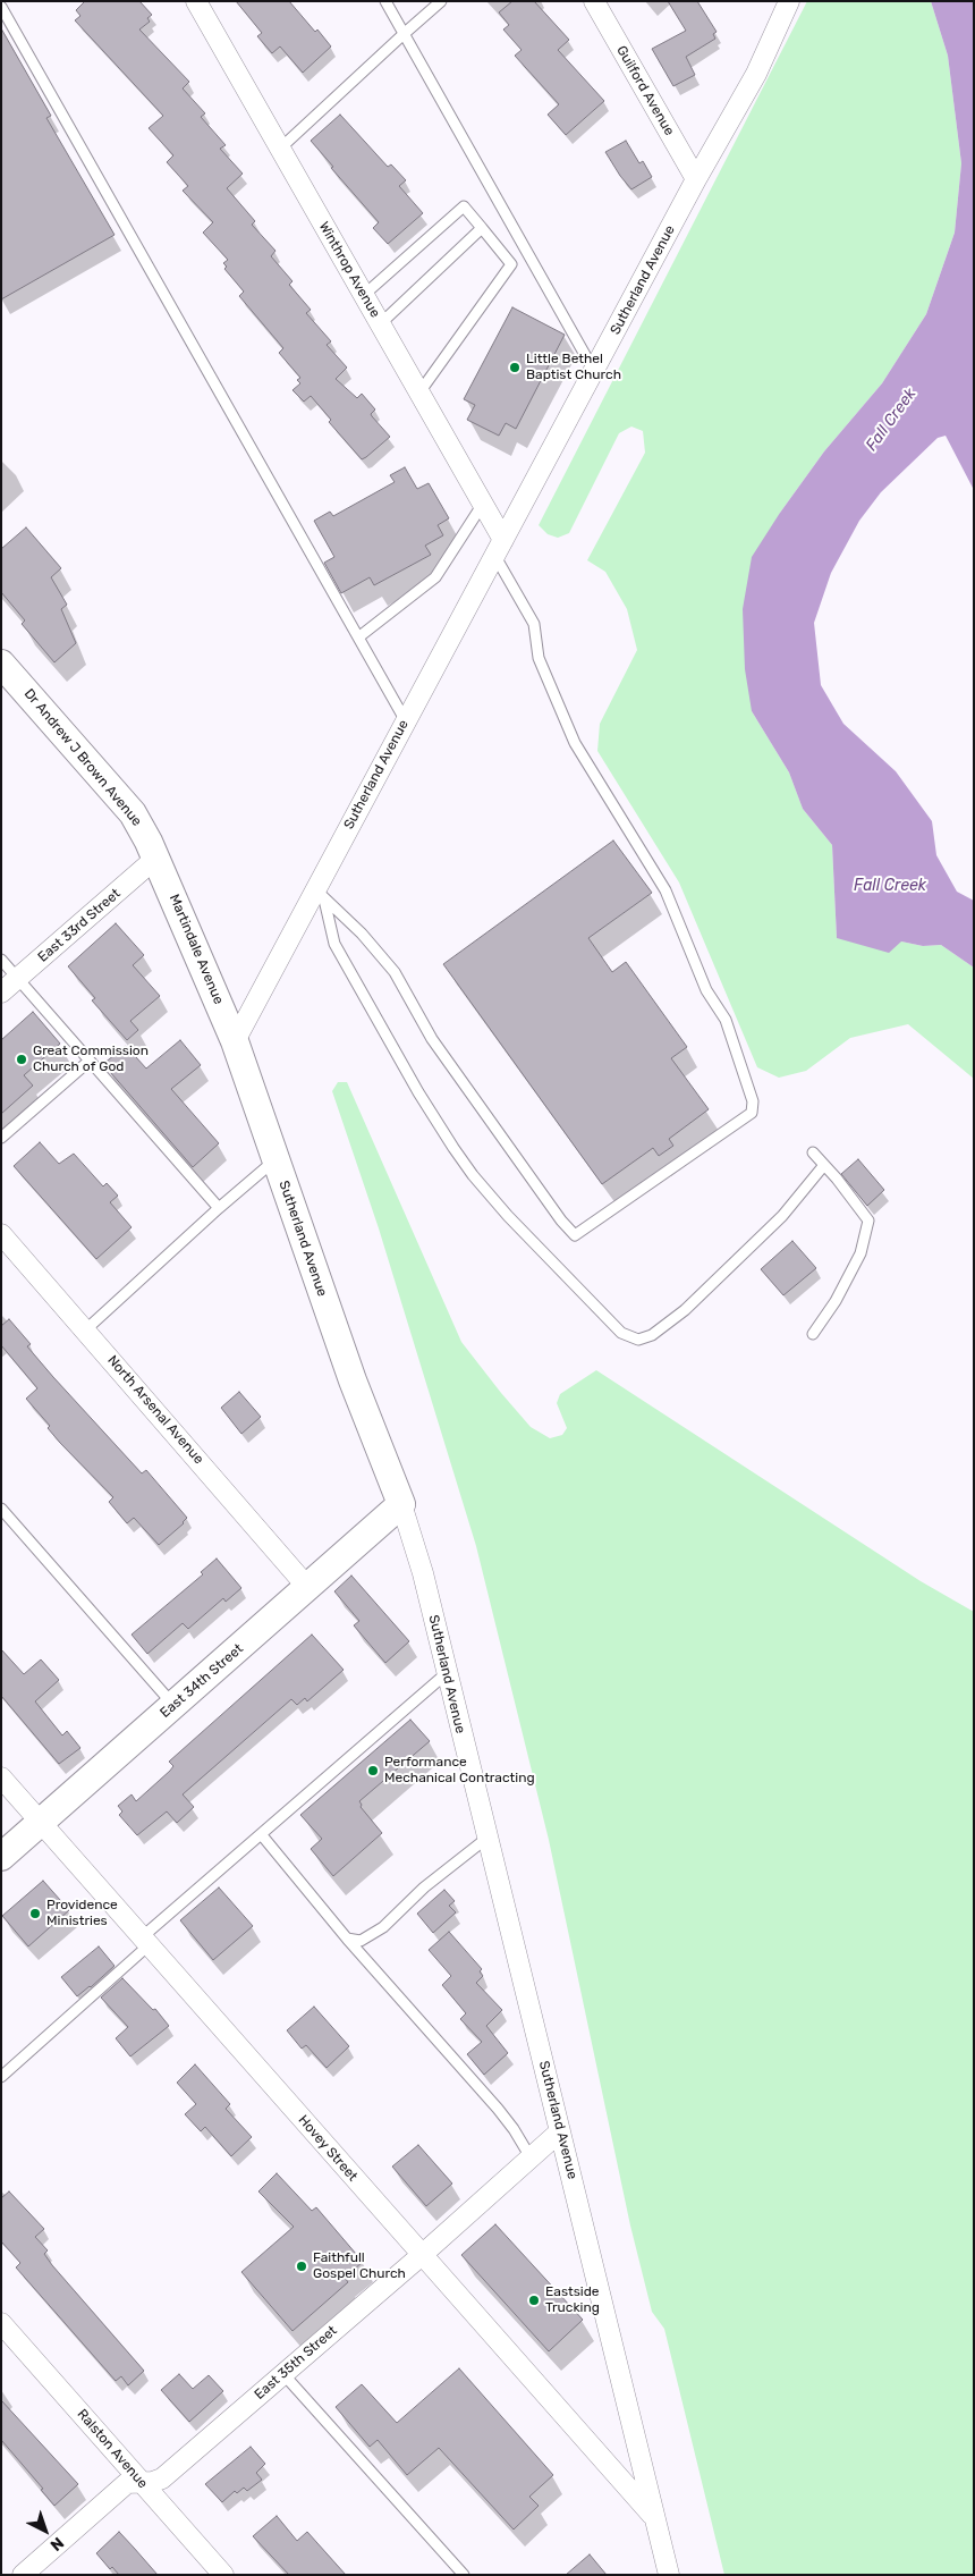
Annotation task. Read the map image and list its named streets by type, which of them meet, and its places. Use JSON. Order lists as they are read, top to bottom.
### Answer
{
  "streets": {
    "main road": [
      "Sutherland Avenue",
      "Dr Andrew J Brown Avenue",
      "Martindale Avenue",
      "East 34th Street"
    ],
    "street": [
      "Guilford Avenue",
      "Winthrop Avenue",
      "East 33rd Street",
      "North Arsenal Avenue",
      "Hovey Street",
      "East 35th Street",
      "Ralston Avenue"
    ]
  },
  "crossings": [
    ["Guilford Avenue", "Sutherland Avenue"],
    ["Winthrop Avenue", "Sutherland Avenue"],
    ["Sutherland Avenue", "Martindale Avenue"],
    ["Sutherland Avenue", "East 34th Street"],
    ["Sutherland Avenue", "Hovey Street"],
    ["Sutherland Avenue", "East 35th Street"],
    ["Dr Andrew J Brown Avenue", "East 33rd Street"],
    ["Dr Andrew J Brown Avenue", "Martindale Avenue"],
    ["East 33rd Street", "Martindale Avenue"],
    ["North Arsenal Avenue", "East 34th Street"],
    ["East 34th Street", "Hovey Street"],
    ["Hovey Street", "East 35th Street"],
    ["East 35th Street", "Ralston Avenue"]
  ],
  "water": ["Fall Creek"],
  "places": [
    "Little Bethel Baptist Church",
    "Great Commission Church of God",
    "Performance Mechanical Contracting",
    "Providence Ministries",
    "Faithfull Gospel Church",
    "Eastside Trucking"
  ],
  "north": "bottom right"
}
